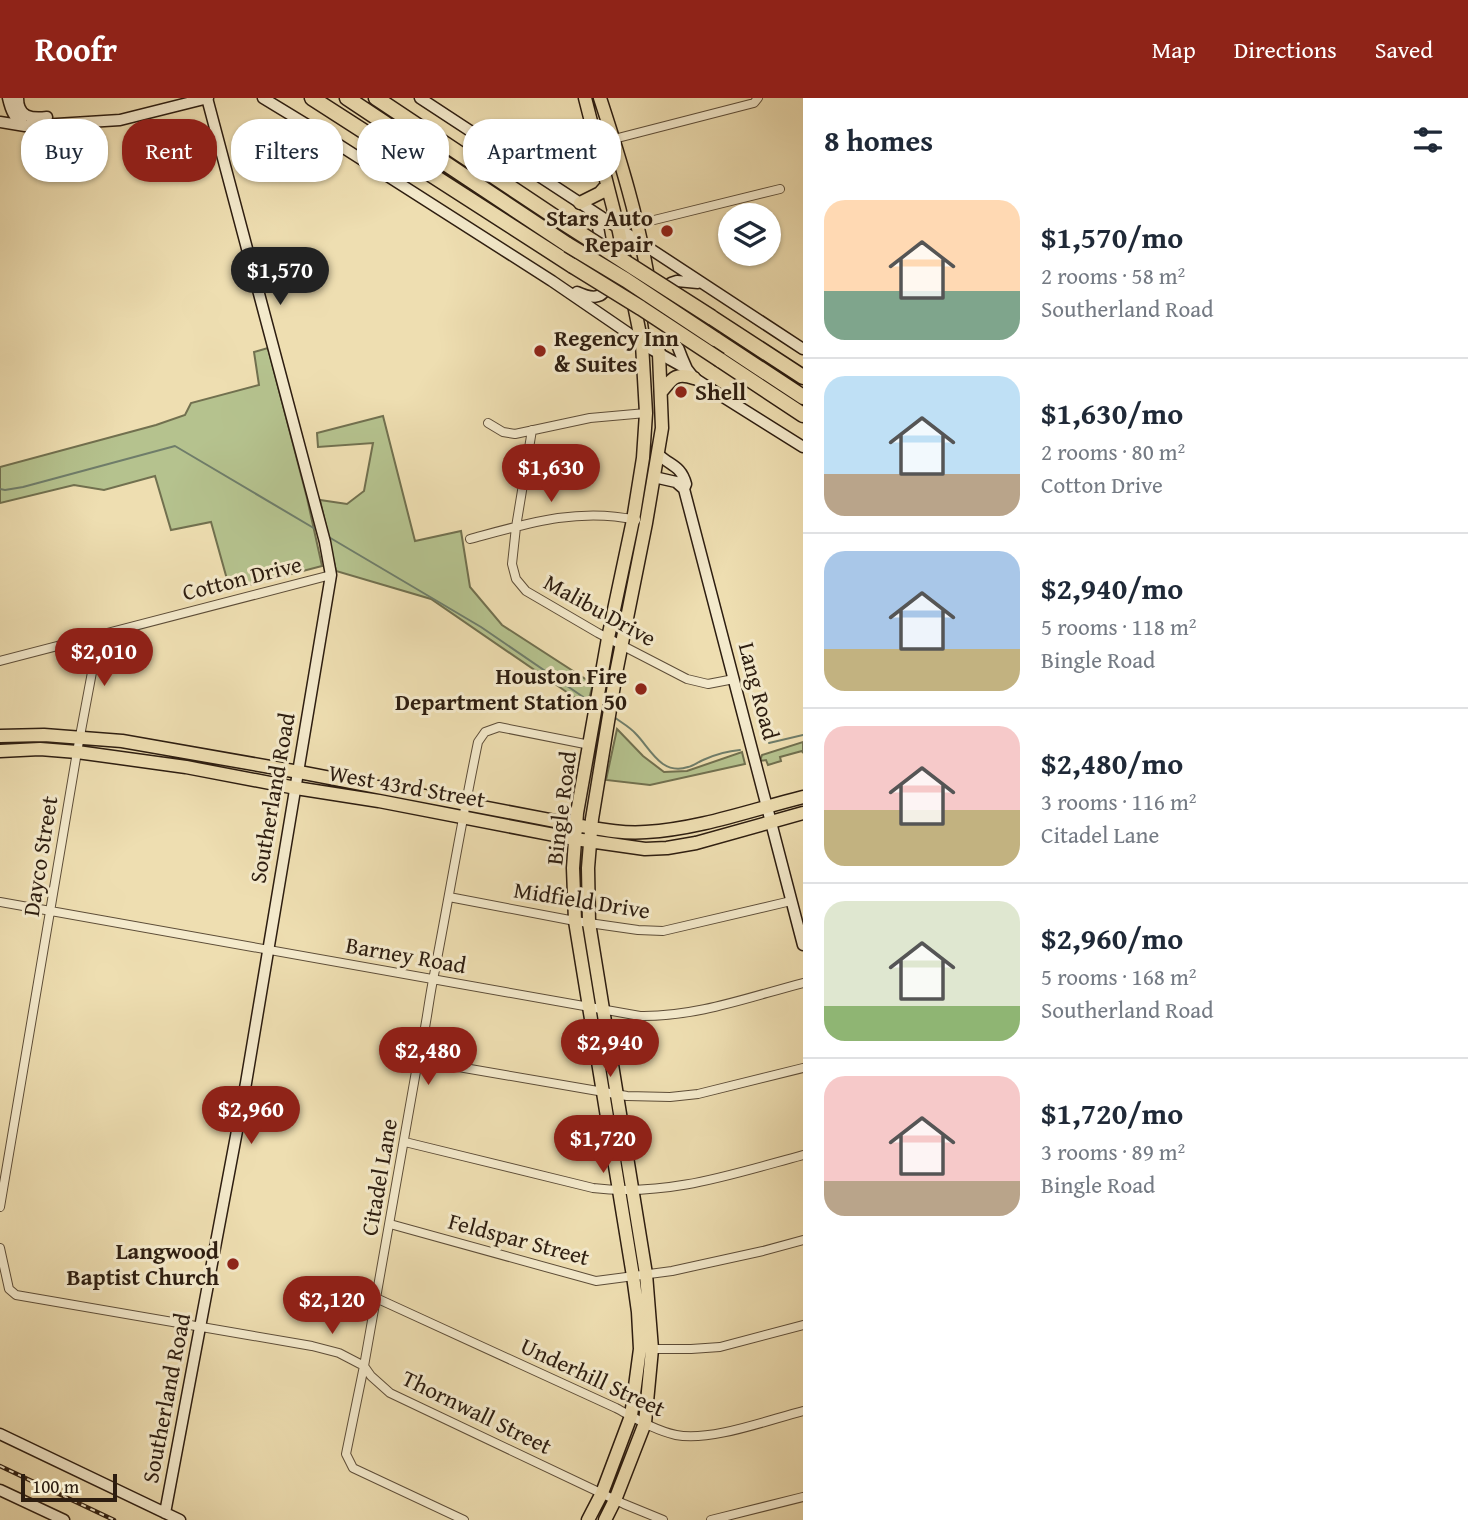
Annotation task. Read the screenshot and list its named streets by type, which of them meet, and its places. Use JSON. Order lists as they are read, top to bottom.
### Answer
{
  "streets": {
    "main road": ["West 43rd Street", "Bingle Road"],
    "street": [
      "Cotton Drive",
      "Malibu Drive",
      "Lang Road",
      "Southerland Road",
      "Dayco Street",
      "Midfield Drive",
      "Barney Road",
      "Citadel Lane",
      "Feldspar Street",
      "Underhill Street",
      "Thornwall Street"
    ]
  },
  "crossings": [
    ["Cotton Drive", "Southerland Road"],
    ["Cotton Drive", "Dayco Street"],
    ["Malibu Drive", "Lang Road"],
    ["Malibu Drive", "Bingle Road"],
    ["Lang Road", "West 43rd Street"],
    ["Lang Road", "Bingle Road"],
    ["Lang Road", "Midfield Drive"],
    ["West 43rd Street", "Southerland Road"],
    ["West 43rd Street", "Bingle Road"],
    ["West 43rd Street", "Dayco Street"],
    ["West 43rd Street", "Citadel Lane"],
    ["Southerland Road", "Barney Road"],
    ["Southerland Road", "Thornwall Street"],
    ["Bingle Road", "Midfield Drive"],
    ["Bingle Road", "Barney Road"],
    ["Bingle Road", "Citadel Lane"],
    ["Bingle Road", "Feldspar Street"],
    ["Bingle Road", "Underhill Street"],
    ["Bingle Road", "Thornwall Street"],
    ["Dayco Street", "Barney Road"],
    ["Midfield Drive", "Citadel Lane"],
    ["Barney Road", "Citadel Lane"],
    ["Citadel Lane", "Feldspar Street"],
    ["Citadel Lane", "Underhill Street"],
    ["Citadel Lane", "Thornwall Street"]
  ],
  "places": [
    "Stars Auto Repair",
    "Regency Inn & Suites",
    "Shell",
    "Houston Fire Department Station 50",
    "Langwood Baptist Church"
  ],
  "scale_bar": "100 m",
  "page": {
    "header": "Roofr",
    "nav": ["Map", "Directions", "Saved"],
    "heading": "8 homes",
    "chip": [
      "Buy",
      "Rent",
      "Filters",
      "New",
      "Apartment"
    ],
    "list": [
      {
        "name": "$1,570/mo",
        "note": "2 rooms · 58 m² · Southerland Road"
      },
      {
        "name": "$1,630/mo",
        "note": "2 rooms · 80 m² · Cotton Drive"
      },
      {
        "name": "$2,940/mo",
        "note": "5 rooms · 118 m² · Bingle Road"
      },
      {
        "name": "$2,480/mo",
        "note": "3 rooms · 116 m² · Citadel Lane"
      },
      {
        "name": "$2,960/mo",
        "note": "5 rooms · 168 m² · Southerland Road"
      },
      {
        "name": "$1,720/mo",
        "note": "3 rooms · 89 m² · Bingle Road"
      }
    ],
    "price": [
      "$1,570",
      "$1,630",
      "$2,010",
      "$2,940",
      "$2,480",
      "$2,960",
      "$1,720",
      "$2,120"
    ],
    "scale": "100 m"
  }
}
